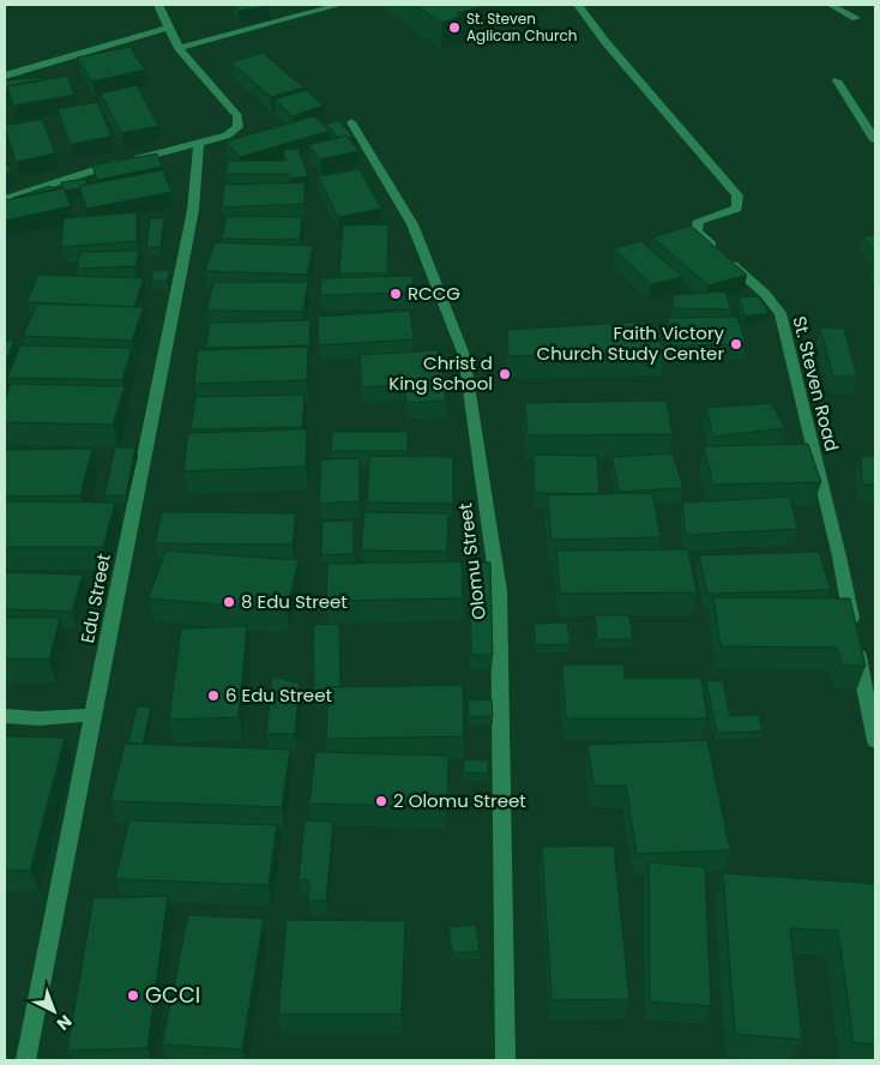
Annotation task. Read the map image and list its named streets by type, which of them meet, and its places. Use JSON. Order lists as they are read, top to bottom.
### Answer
{
  "streets": {
    "street": ["St. Steven Road", "Olomu Street", "Edu Street"]
  },
  "places": [
    "St. Steven Aglican Church",
    "RCCG",
    "Faith Victory Church Study Center",
    "Christ d King School",
    "8 Edu Street",
    "6 Edu Street",
    "2 Olomu Street",
    "GCCl"
  ],
  "north": "bottom right"
}
